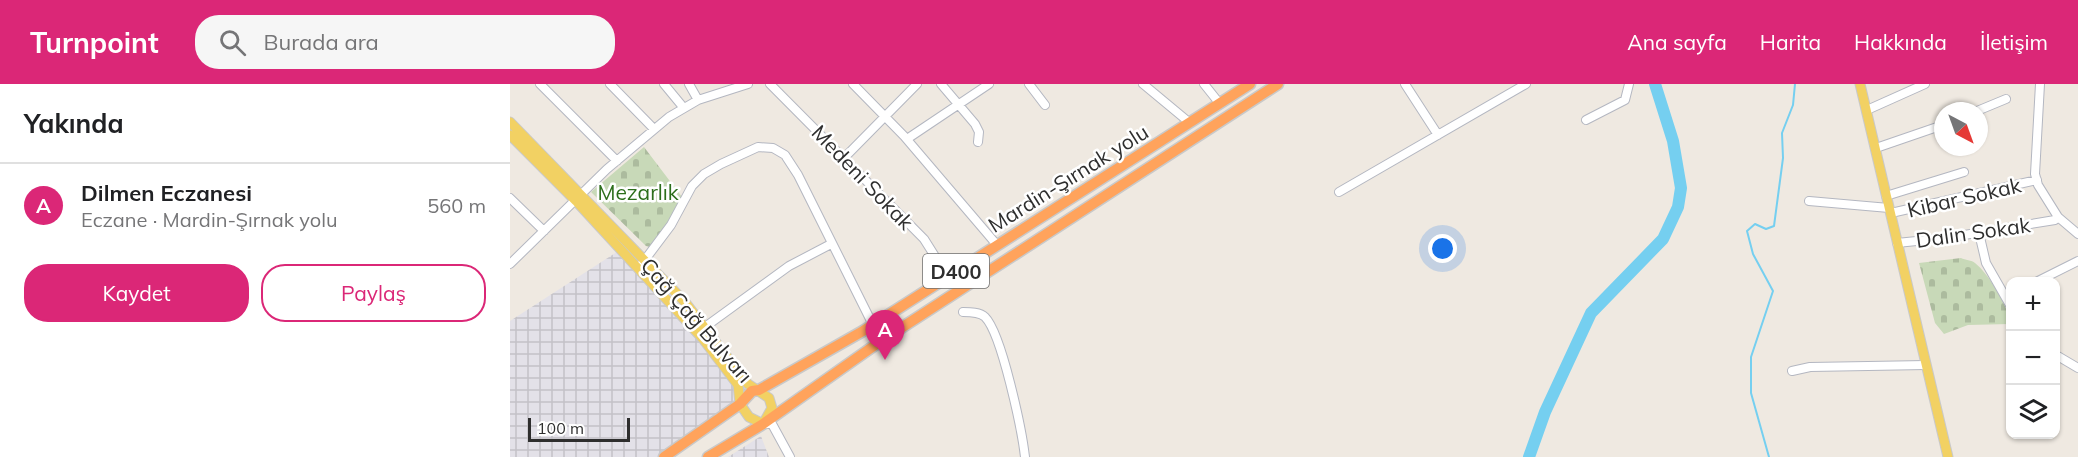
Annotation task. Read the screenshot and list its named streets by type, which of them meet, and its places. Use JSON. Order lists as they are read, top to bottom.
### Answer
{
  "streets": {
    "highway": ["Mardin-Şırnak yolu", "D400"],
    "main road": ["Çağ Çağ Bulvarı"],
    "street": ["Medeni Sokak", "Kibar Sokak", "Dalin Sokak"]
  },
  "crossings": [
    ["Medeni Sokak", "Mardin-Şırnak yolu"],
    ["Mardin-Şırnak yolu", "Çağ Çağ Bulvarı"]
  ],
  "parks": ["Mezarlık"],
  "scale_bar": "100 m",
  "north": "bottom right",
  "page": {
    "header": "Turnpoint",
    "search": "Burada ara",
    "nav": [
      "Ana sayfa",
      "Harita",
      "Hakkında",
      "İletişim"
    ],
    "heading": "Yakında",
    "list": [
      {
        "mark": "A",
        "name": "Dilmen Eczanesi",
        "note": "Eczane · Mardin-Şırnak yolu",
        "value": "560 m"
      }
    ],
    "buttons": ["Kaydet", "Paylaş"],
    "map_buttons": ["+", "−"],
    "pins": "A",
    "scale": "100 m"
  }
}
